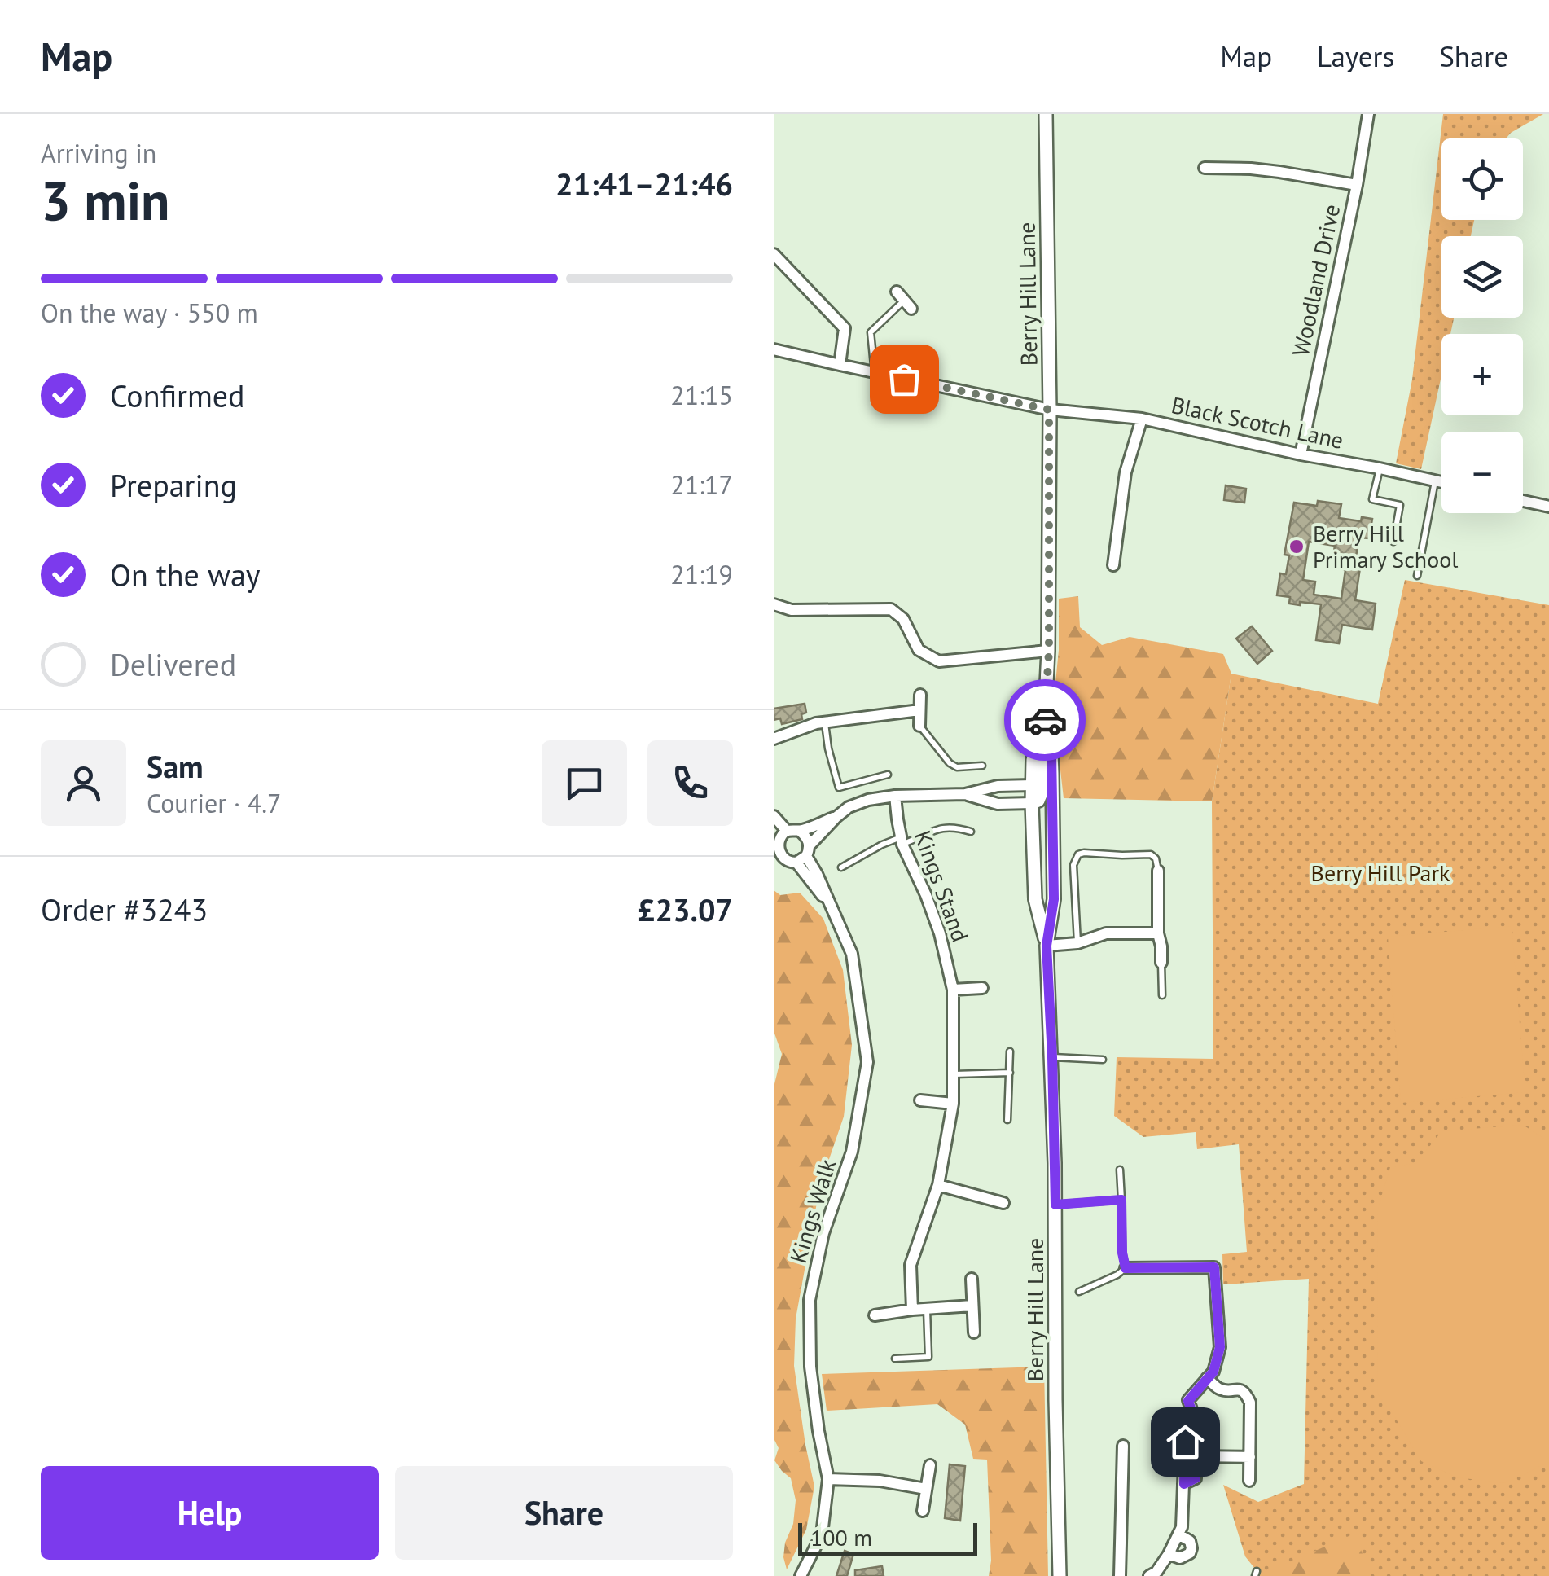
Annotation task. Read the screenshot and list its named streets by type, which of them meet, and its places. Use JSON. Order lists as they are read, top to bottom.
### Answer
{
  "streets": {
    "street": [
      "Woodland Drive",
      "Berry Hill Lane",
      "Black Scotch Lane",
      "Kings Stand",
      "Kings Walk"
    ]
  },
  "crossings": [
    ["Woodland Drive", "Black Scotch Lane"],
    ["Berry Hill Lane", "Black Scotch Lane"]
  ],
  "parks": ["Berry Hill Park"],
  "places": ["Berry Hill Primary School"],
  "scale_bar": "100 m",
  "page": {
    "header": "Map",
    "nav": ["Map", "Layers", "Share"],
    "heading": ["3 min", "Arriving in", "21:41–21:46"],
    "panel": [
      "Sam",
      "Courier · 4.7",
      "Order #3243",
      "£23.07"
    ],
    "map_buttons": ["+", "−"],
    "bar": "On the way · 550 m",
    "list": [
      ["Confirmed", "21:15"],
      ["Preparing", "21:17"],
      ["On the way", "21:19"],
      "Delivered"
    ],
    "buttons": ["Help", "Share"],
    "scale": "100 m"
  }
}
